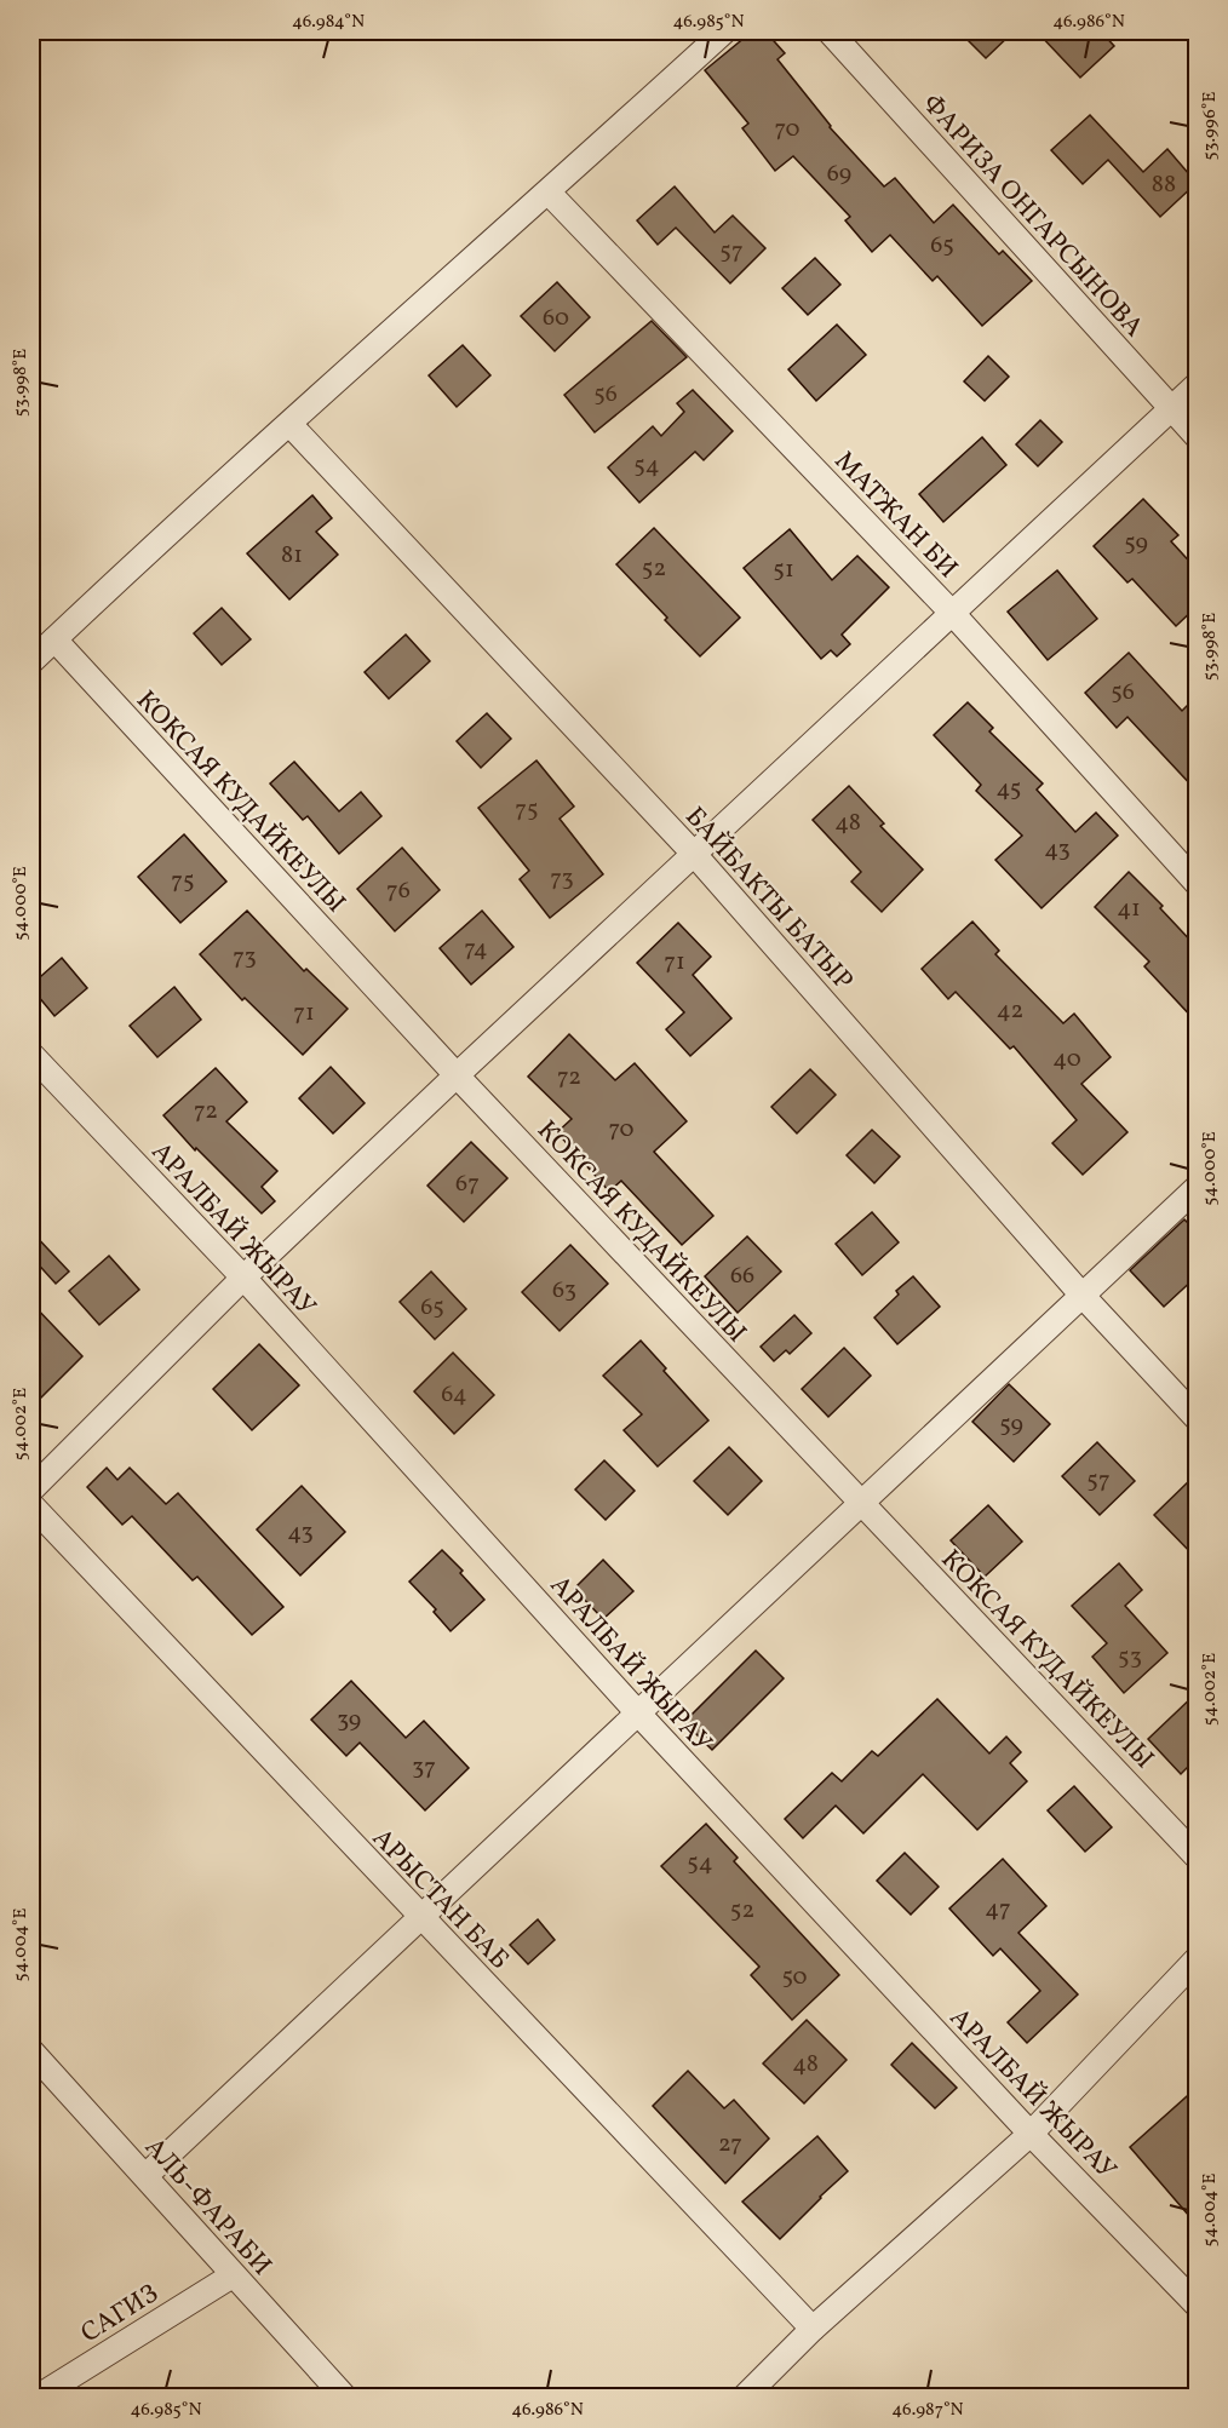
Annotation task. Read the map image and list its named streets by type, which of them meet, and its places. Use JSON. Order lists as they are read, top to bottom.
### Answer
{
  "streets": {
    "street": [
      "ФАРИЗА ОНГАРСЫНОВА",
      "МАТЖАН БИ",
      "КОКСАЯ КУДАЙКЕУЛЫ",
      "БАЙБАКТЫ БАТЫР",
      "АРАЛБАЙ ЖЫРАУ",
      "АРЫСТАН БАБ",
      "АЛЬ-ФАРАБИ",
      "САГИЗ"
    ]
  },
  "crossings": [
    ["АЛЬ-ФАРАБИ", "САГИЗ"]
  ],
  "house_numbers": [
    "70",
    "69",
    "88",
    "65",
    "57",
    "60",
    "56",
    "54",
    "59",
    "81",
    "52",
    "51",
    "56",
    "45",
    "75",
    "48",
    "43",
    "73",
    "75",
    "76",
    "41",
    "74",
    "73",
    "71",
    "42",
    "71",
    "40",
    "72",
    "72",
    "70",
    "67",
    "66",
    "63",
    "65",
    "64",
    "59",
    "57",
    "43",
    "53",
    "39",
    "37",
    "54",
    "47",
    "52",
    "50",
    "48",
    "27"
  ],
  "coordinates": [
    "46.984°N",
    "46.985°N",
    "46.986°N",
    "53.996°E",
    "53.998°E",
    "54.000°E",
    "54.002°E",
    "54.004°E",
    "46.987°N"
  ]
}
